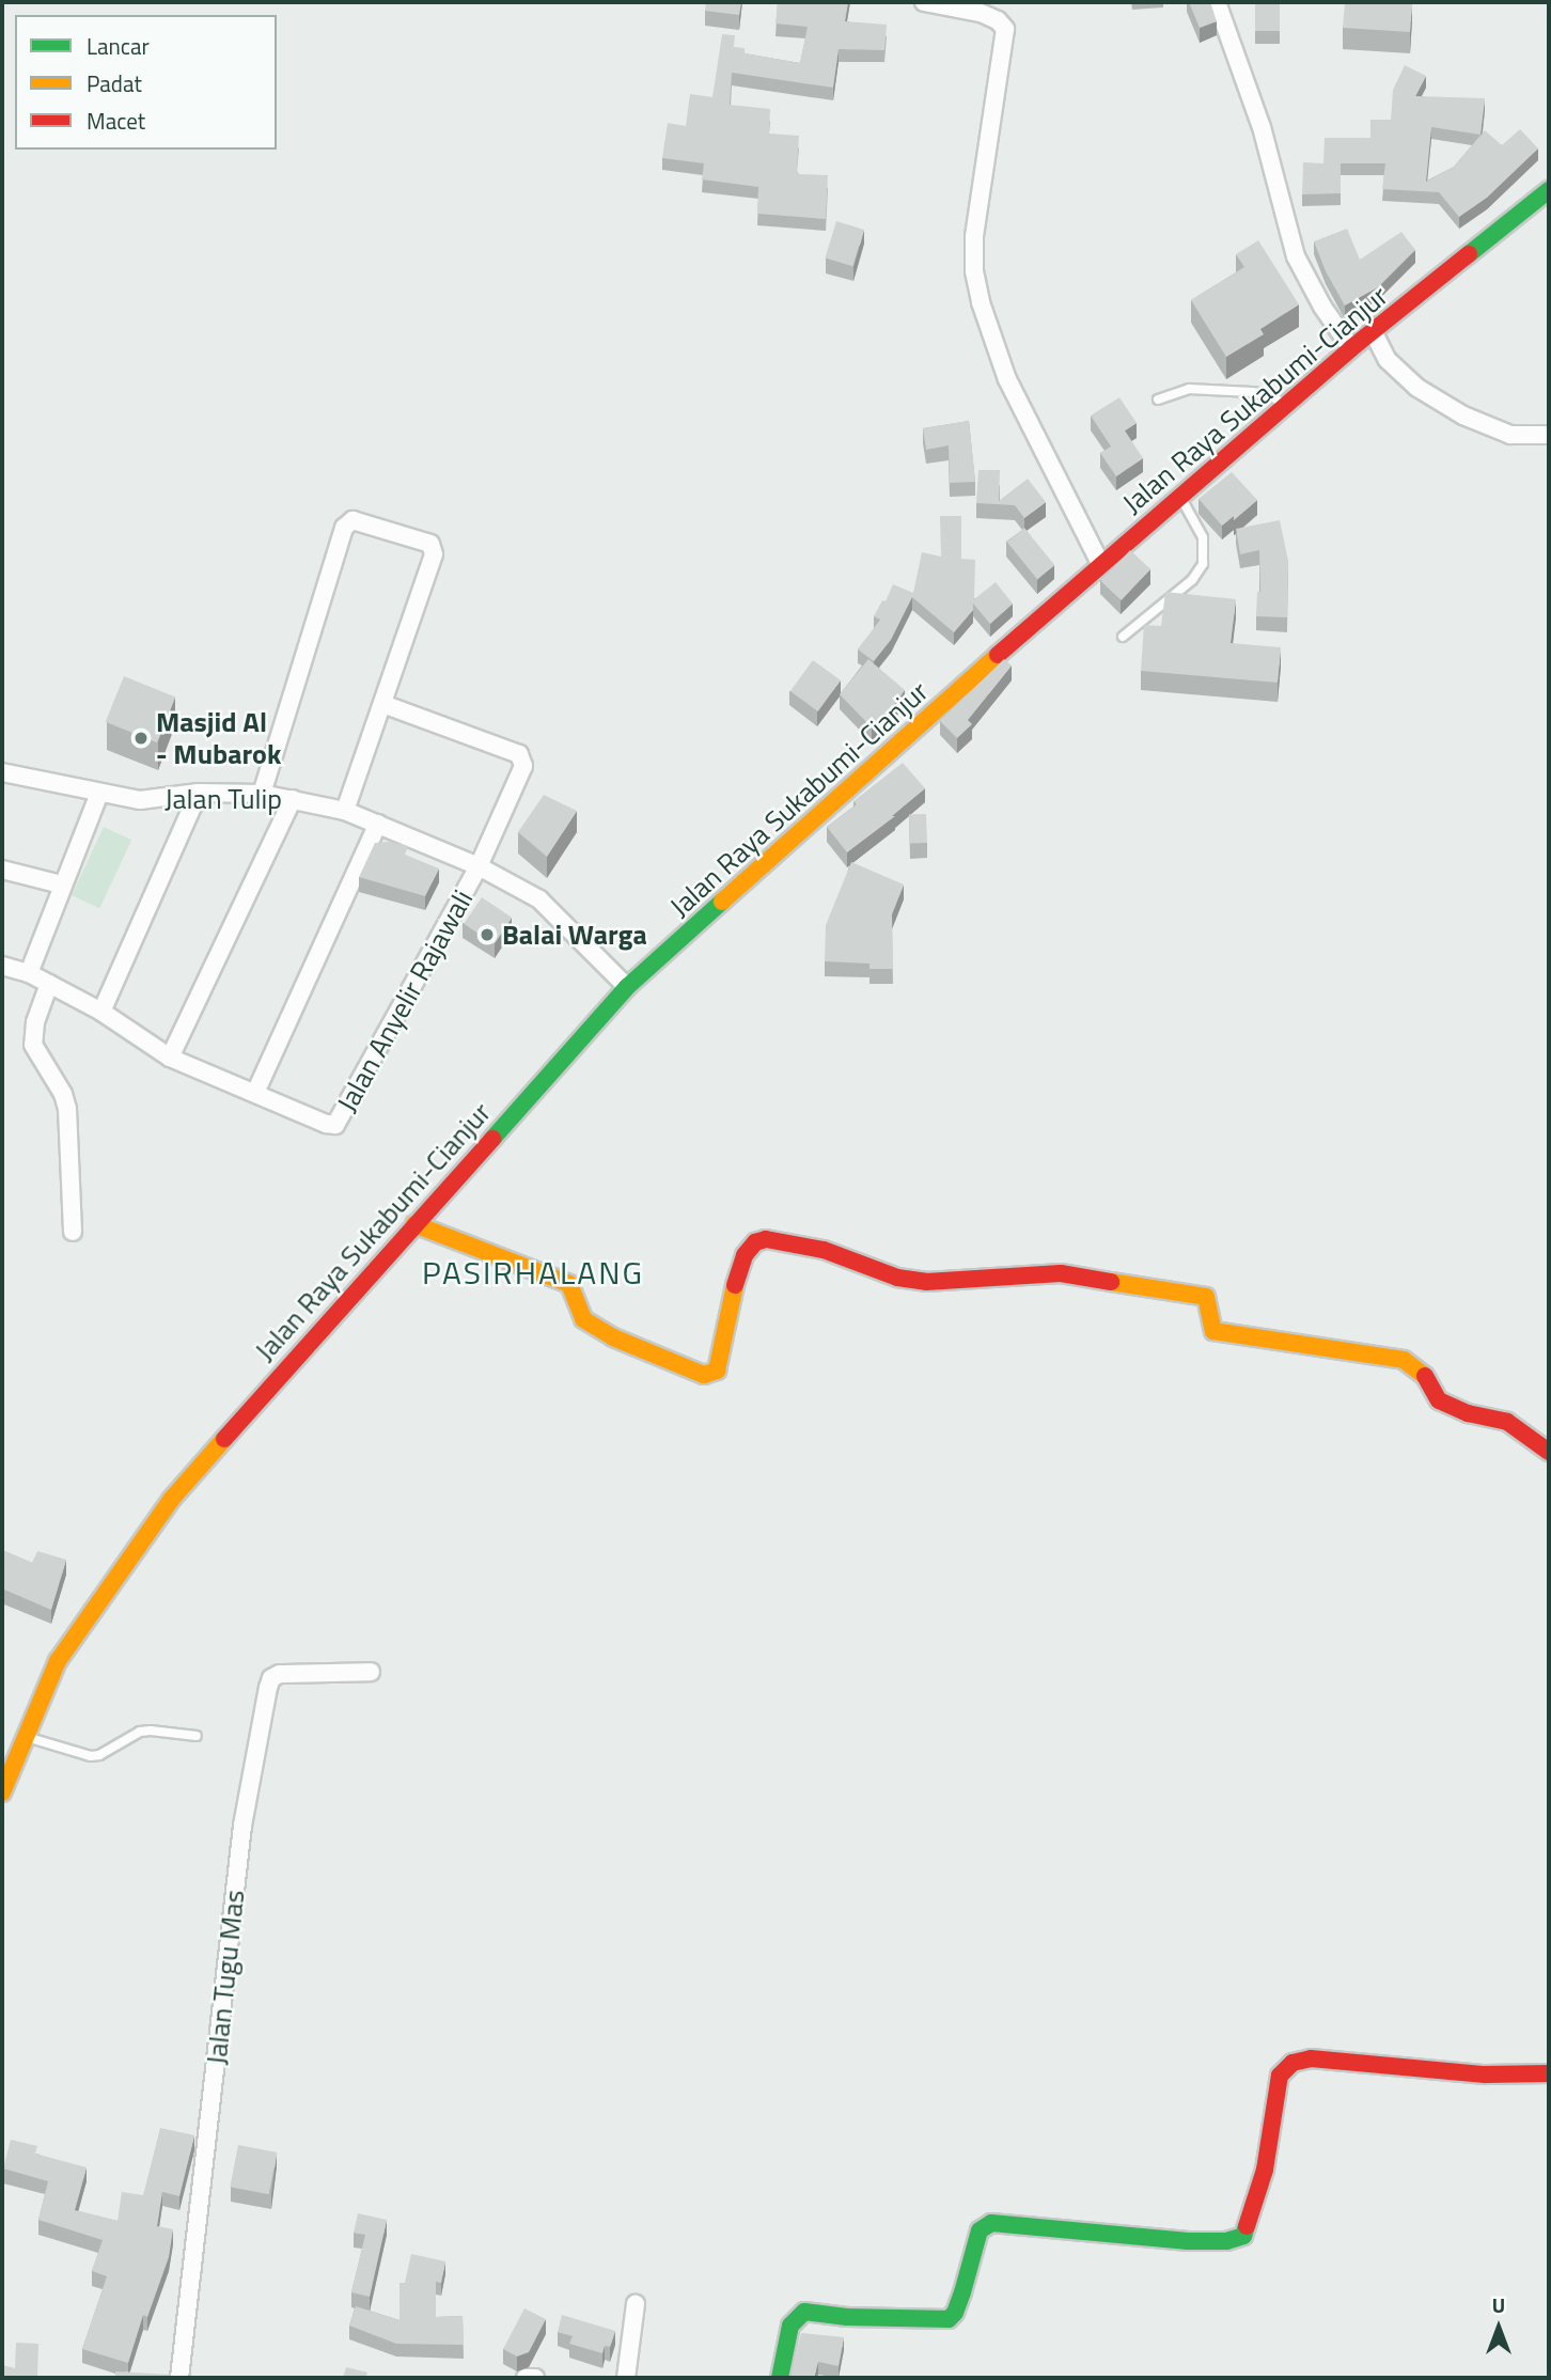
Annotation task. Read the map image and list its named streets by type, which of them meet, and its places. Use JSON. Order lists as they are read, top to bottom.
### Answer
{
  "streets": {
    "main road": ["Jalan Raya Sukabumi-Cianjur"],
    "street": ["Jalan Tulip", "Jalan Anyelir Rajawali", "Jalan Tugu Mas"]
  },
  "crossings": [
    ["Jalan Raya Sukabumi-Cianjur", "Jalan Tulip"],
    ["Jalan Tulip", "Jalan Anyelir Rajawali"]
  ],
  "districts": ["PASIRHALANG"],
  "places": ["Masjid Al - Mubarok", "Balai Warga"],
  "legend": ["Lancar", "Padat", "Macet"],
  "north": "top"
}
